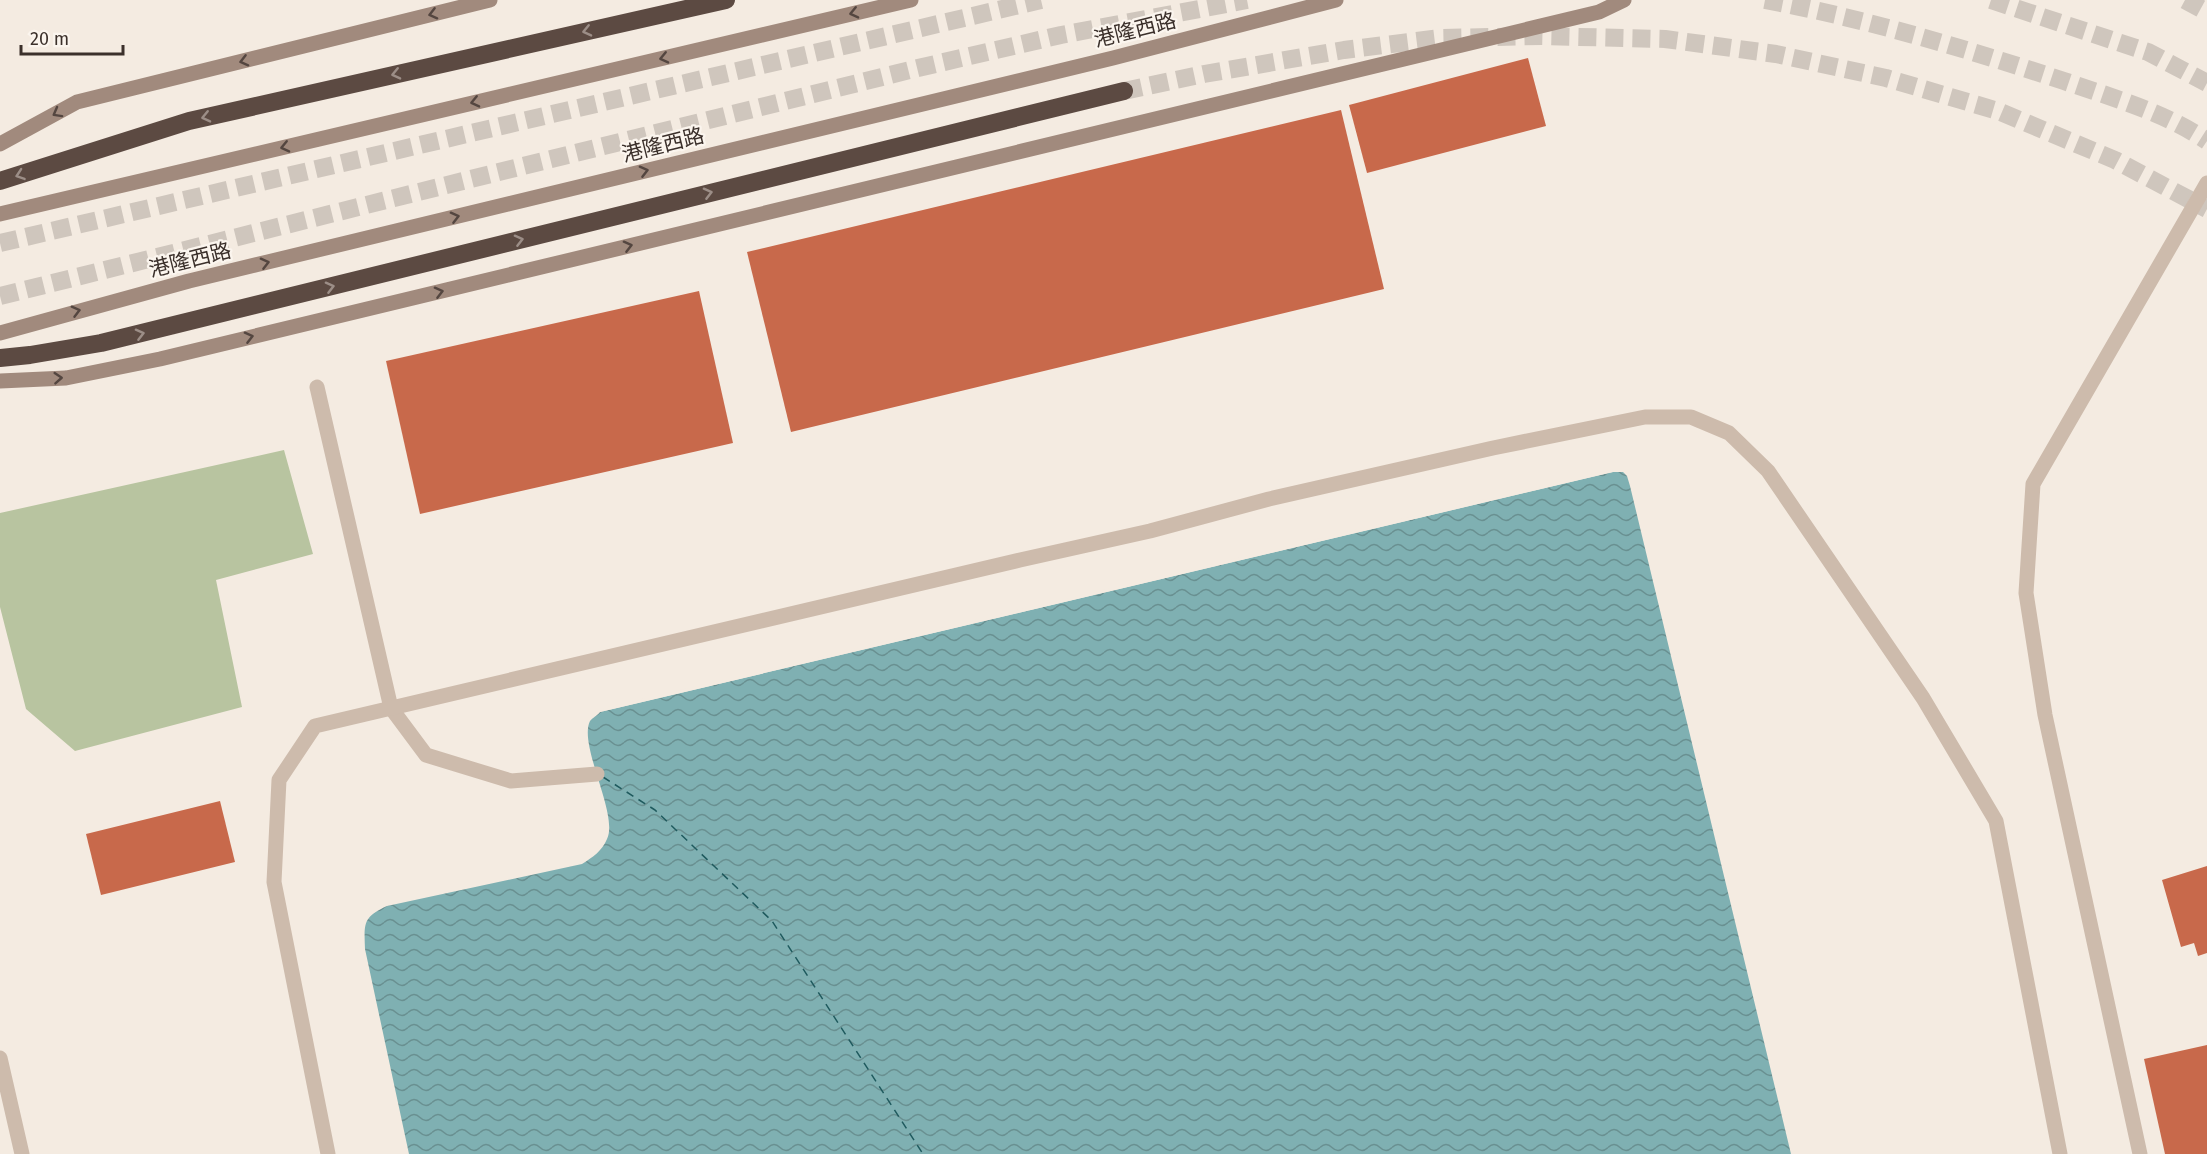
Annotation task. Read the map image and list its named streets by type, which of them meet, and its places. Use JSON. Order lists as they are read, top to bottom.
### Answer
{
  "streets": {
    "main road": ["港隆西路"]
  },
  "scale_bar": "20 m"
}
